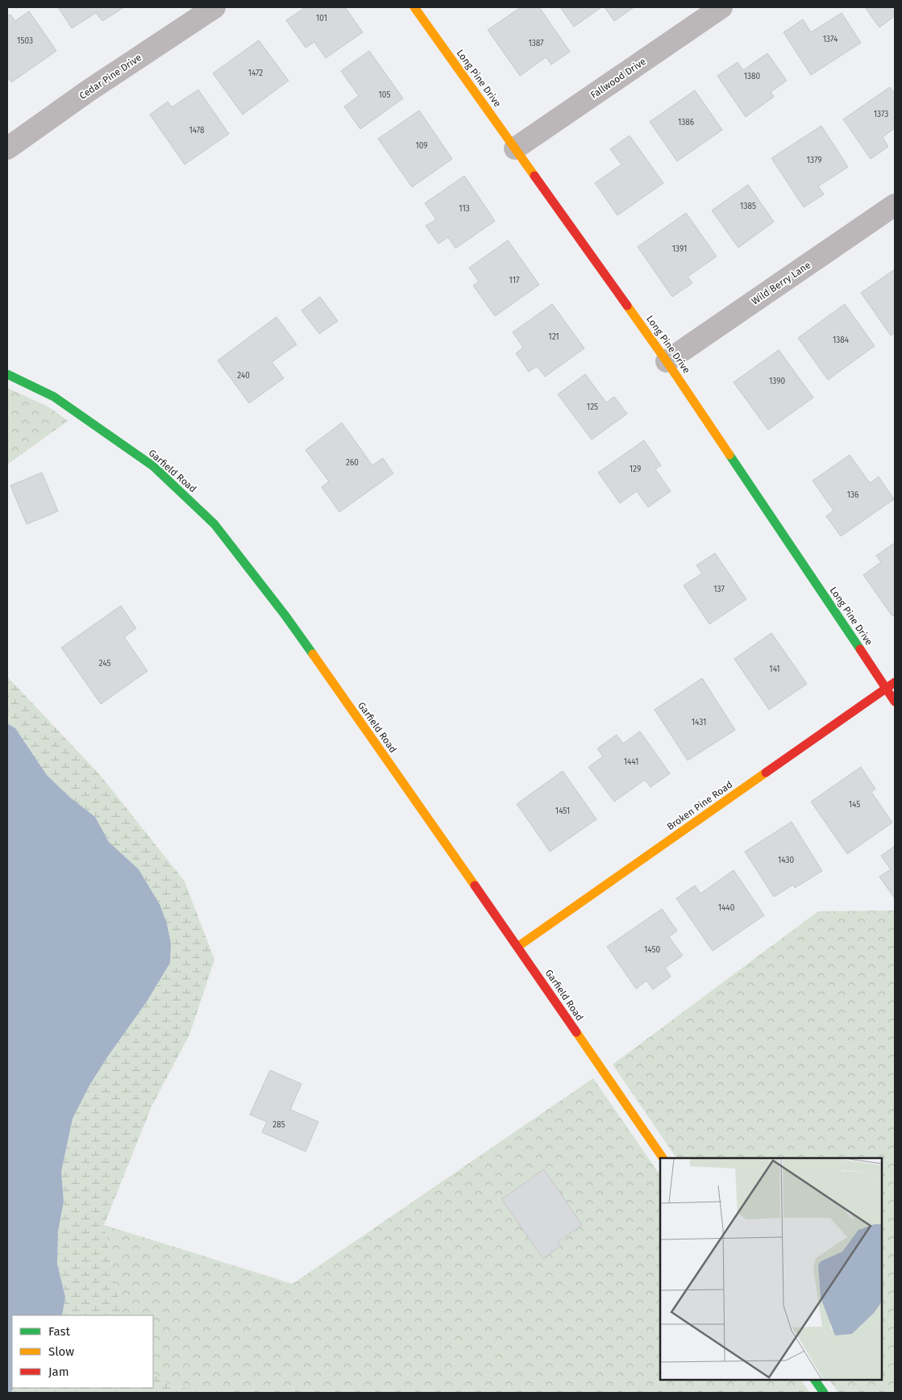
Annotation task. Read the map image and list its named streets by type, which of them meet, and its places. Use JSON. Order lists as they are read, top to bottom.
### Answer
{
  "streets": {
    "street": [
      "Cedar Pine Drive",
      "Long Pine Drive",
      "Fallwood Drive",
      "Wild Berry Lane",
      "Garfield Road",
      "Broken Pine Road"
    ]
  },
  "crossings": [
    ["Long Pine Drive", "Fallwood Drive"],
    ["Long Pine Drive", "Wild Berry Lane"],
    ["Long Pine Drive", "Broken Pine Road"],
    ["Garfield Road", "Broken Pine Road"]
  ],
  "house_numbers": [
    "101",
    "1374",
    "1503",
    "1387",
    "1472",
    "1380",
    "105",
    "1373",
    "1386",
    "1478",
    "109",
    "1379",
    "1385",
    "113",
    "1391",
    "117",
    "121",
    "1384",
    "240",
    "1390",
    "125",
    "260",
    "129",
    "136",
    "137",
    "245",
    "141",
    "1431",
    "1441",
    "145",
    "1451",
    "1430",
    "1440",
    "1450",
    "285"
  ],
  "legend": ["Fast", "Slow", "Jam"]
}
